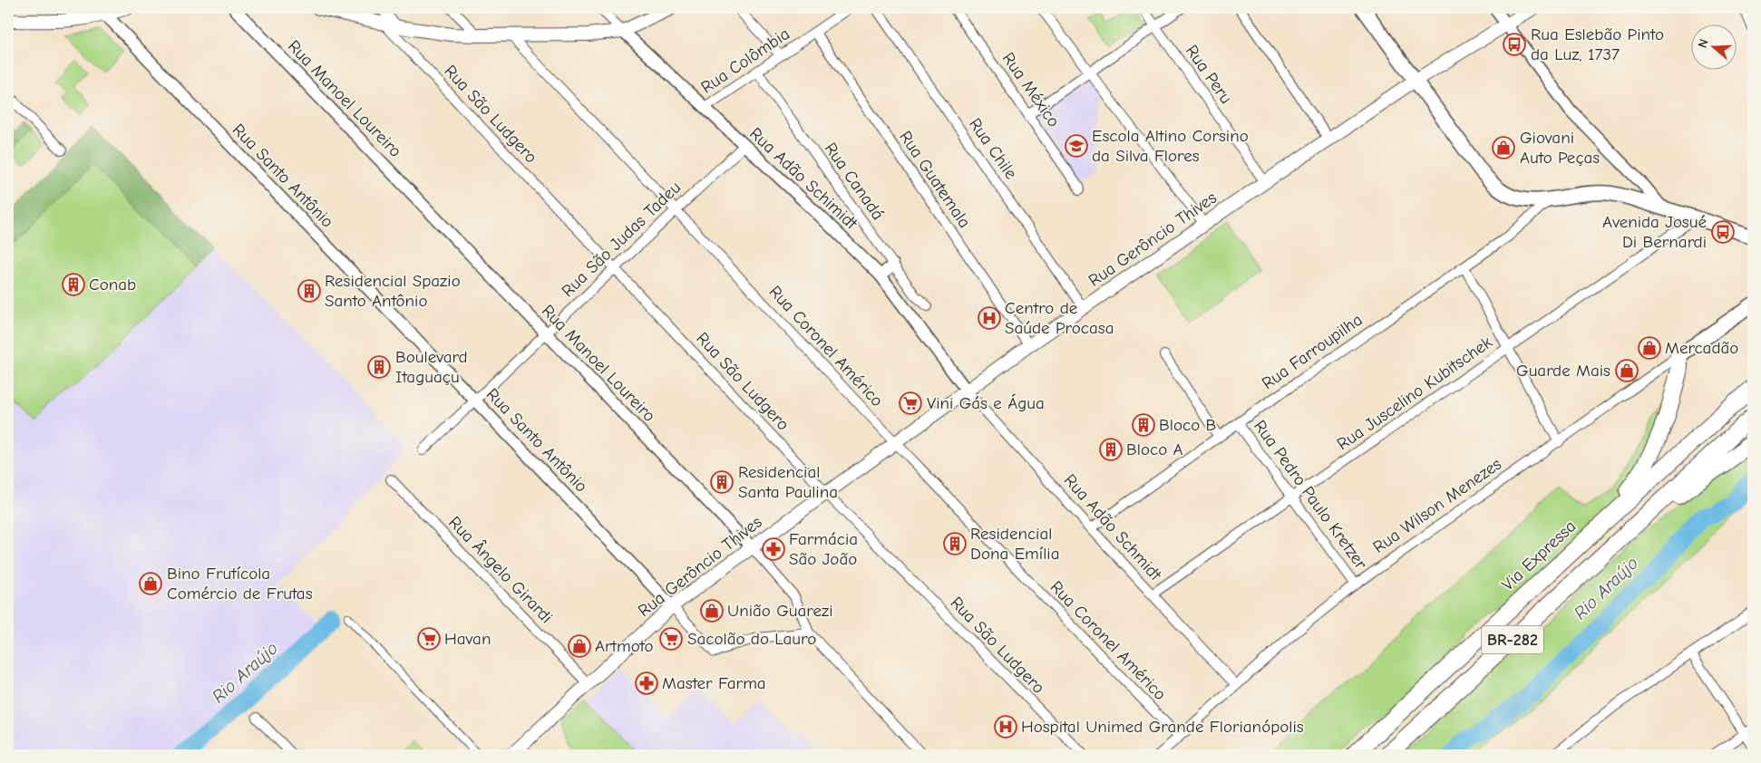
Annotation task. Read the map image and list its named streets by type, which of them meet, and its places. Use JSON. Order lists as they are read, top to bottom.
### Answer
{
  "streets": {
    "highway": ["Via Expressa", "BR-282"],
    "main road": ["Rua Gerôncio Thives", "Rua Wilson Menezes"],
    "street": [
      "Rua Colômbia",
      "Rua Peru",
      "Rua México",
      "Rua Manoel Loureiro",
      "Rua São Ludgero",
      "Rua Chile",
      "Rua Santo Antônio",
      "Rua Adão Schimidt",
      "Rua Guatemala",
      "Rua Canadá",
      "Rua São Judas Tadeu",
      "Rua Coronel Américo",
      "Rua Farroupilha",
      "Rua Juscelino Kubitschek",
      "Rua Pedro Paulo Kretzer",
      "Rua Adão Schmidt",
      "Rua Ângelo Girardi"
    ]
  },
  "crossings": [
    ["Rua Colômbia", "Rua Adão Schimidt"],
    ["Rua Colômbia", "Rua Guatemala"],
    ["Rua Colômbia", "Rua Canadá"],
    ["Rua Peru", "Rua Gerôncio Thives"],
    ["Rua Manoel Loureiro", "Rua Santo Antônio"],
    ["Rua Manoel Loureiro", "Rua São Judas Tadeu"],
    ["Rua Manoel Loureiro", "Rua Gerôncio Thives"],
    ["Rua São Ludgero", "Rua São Judas Tadeu"],
    ["Rua São Ludgero", "Rua Gerôncio Thives"],
    ["Rua Chile", "Rua Gerôncio Thives"],
    ["Rua Santo Antônio", "Rua São Judas Tadeu"],
    ["Rua Santo Antônio", "Rua Gerôncio Thives"],
    ["Rua Adão Schimidt", "Rua São Judas Tadeu"],
    ["Rua Adão Schimidt", "Rua Gerôncio Thives"],
    ["Rua Adão Schimidt", "Rua Adão Schmidt"],
    ["Rua Guatemala", "Rua Gerôncio Thives"],
    ["Rua São Judas Tadeu", "Rua Coronel Américo"],
    ["Rua Gerôncio Thives", "Rua Coronel Américo"],
    ["Rua Gerôncio Thives", "Rua Adão Schmidt"],
    ["Rua Gerôncio Thives", "Rua Ângelo Girardi"],
    ["Rua Coronel Américo", "Rua Wilson Menezes"],
    ["Rua Farroupilha", "Rua Pedro Paulo Kretzer"],
    ["Rua Farroupilha", "Rua Adão Schmidt"],
    ["Rua Juscelino Kubitschek", "Rua Pedro Paulo Kretzer"],
    ["Rua Juscelino Kubitschek", "Rua Adão Schmidt"],
    ["Rua Pedro Paulo Kretzer", "Rua Wilson Menezes"],
    ["Rua Wilson Menezes", "Rua Adão Schmidt"]
  ],
  "water": ["Rio Araújo"],
  "places": {
    "bus stop": ["Rua Eslebão Pinto da Luz, 1737", "Avenida Josué Di Bernardi"],
    "school or university": ["Escola Altino Corsino da Silva Flores"],
    "shop": [
      "Giovani Auto Peças",
      "Mercadão",
      "Guarde Mais",
      "Bino Frutícola Comércio de Frutas",
      "União Guarezi",
      "Artmoto"
    ],
    "building": [
      "Conab",
      "Residencial Spazio Santo Antônio",
      "Boulevard Itaguaçu",
      "Bloco B",
      "Bloco A",
      "Residencial Santa Paulina",
      "Residencial Dona Emília"
    ],
    "hospital": ["Centro de Saúde Procasa", "Hospital Unimed Grande Florianópolis"],
    "supermarket": ["Vini Gás e Água", "Havan", "Sacolão do Lauro"],
    "pharmacy": ["Farmácia São João", "Master Farma"]
  },
  "north": "left"
}
